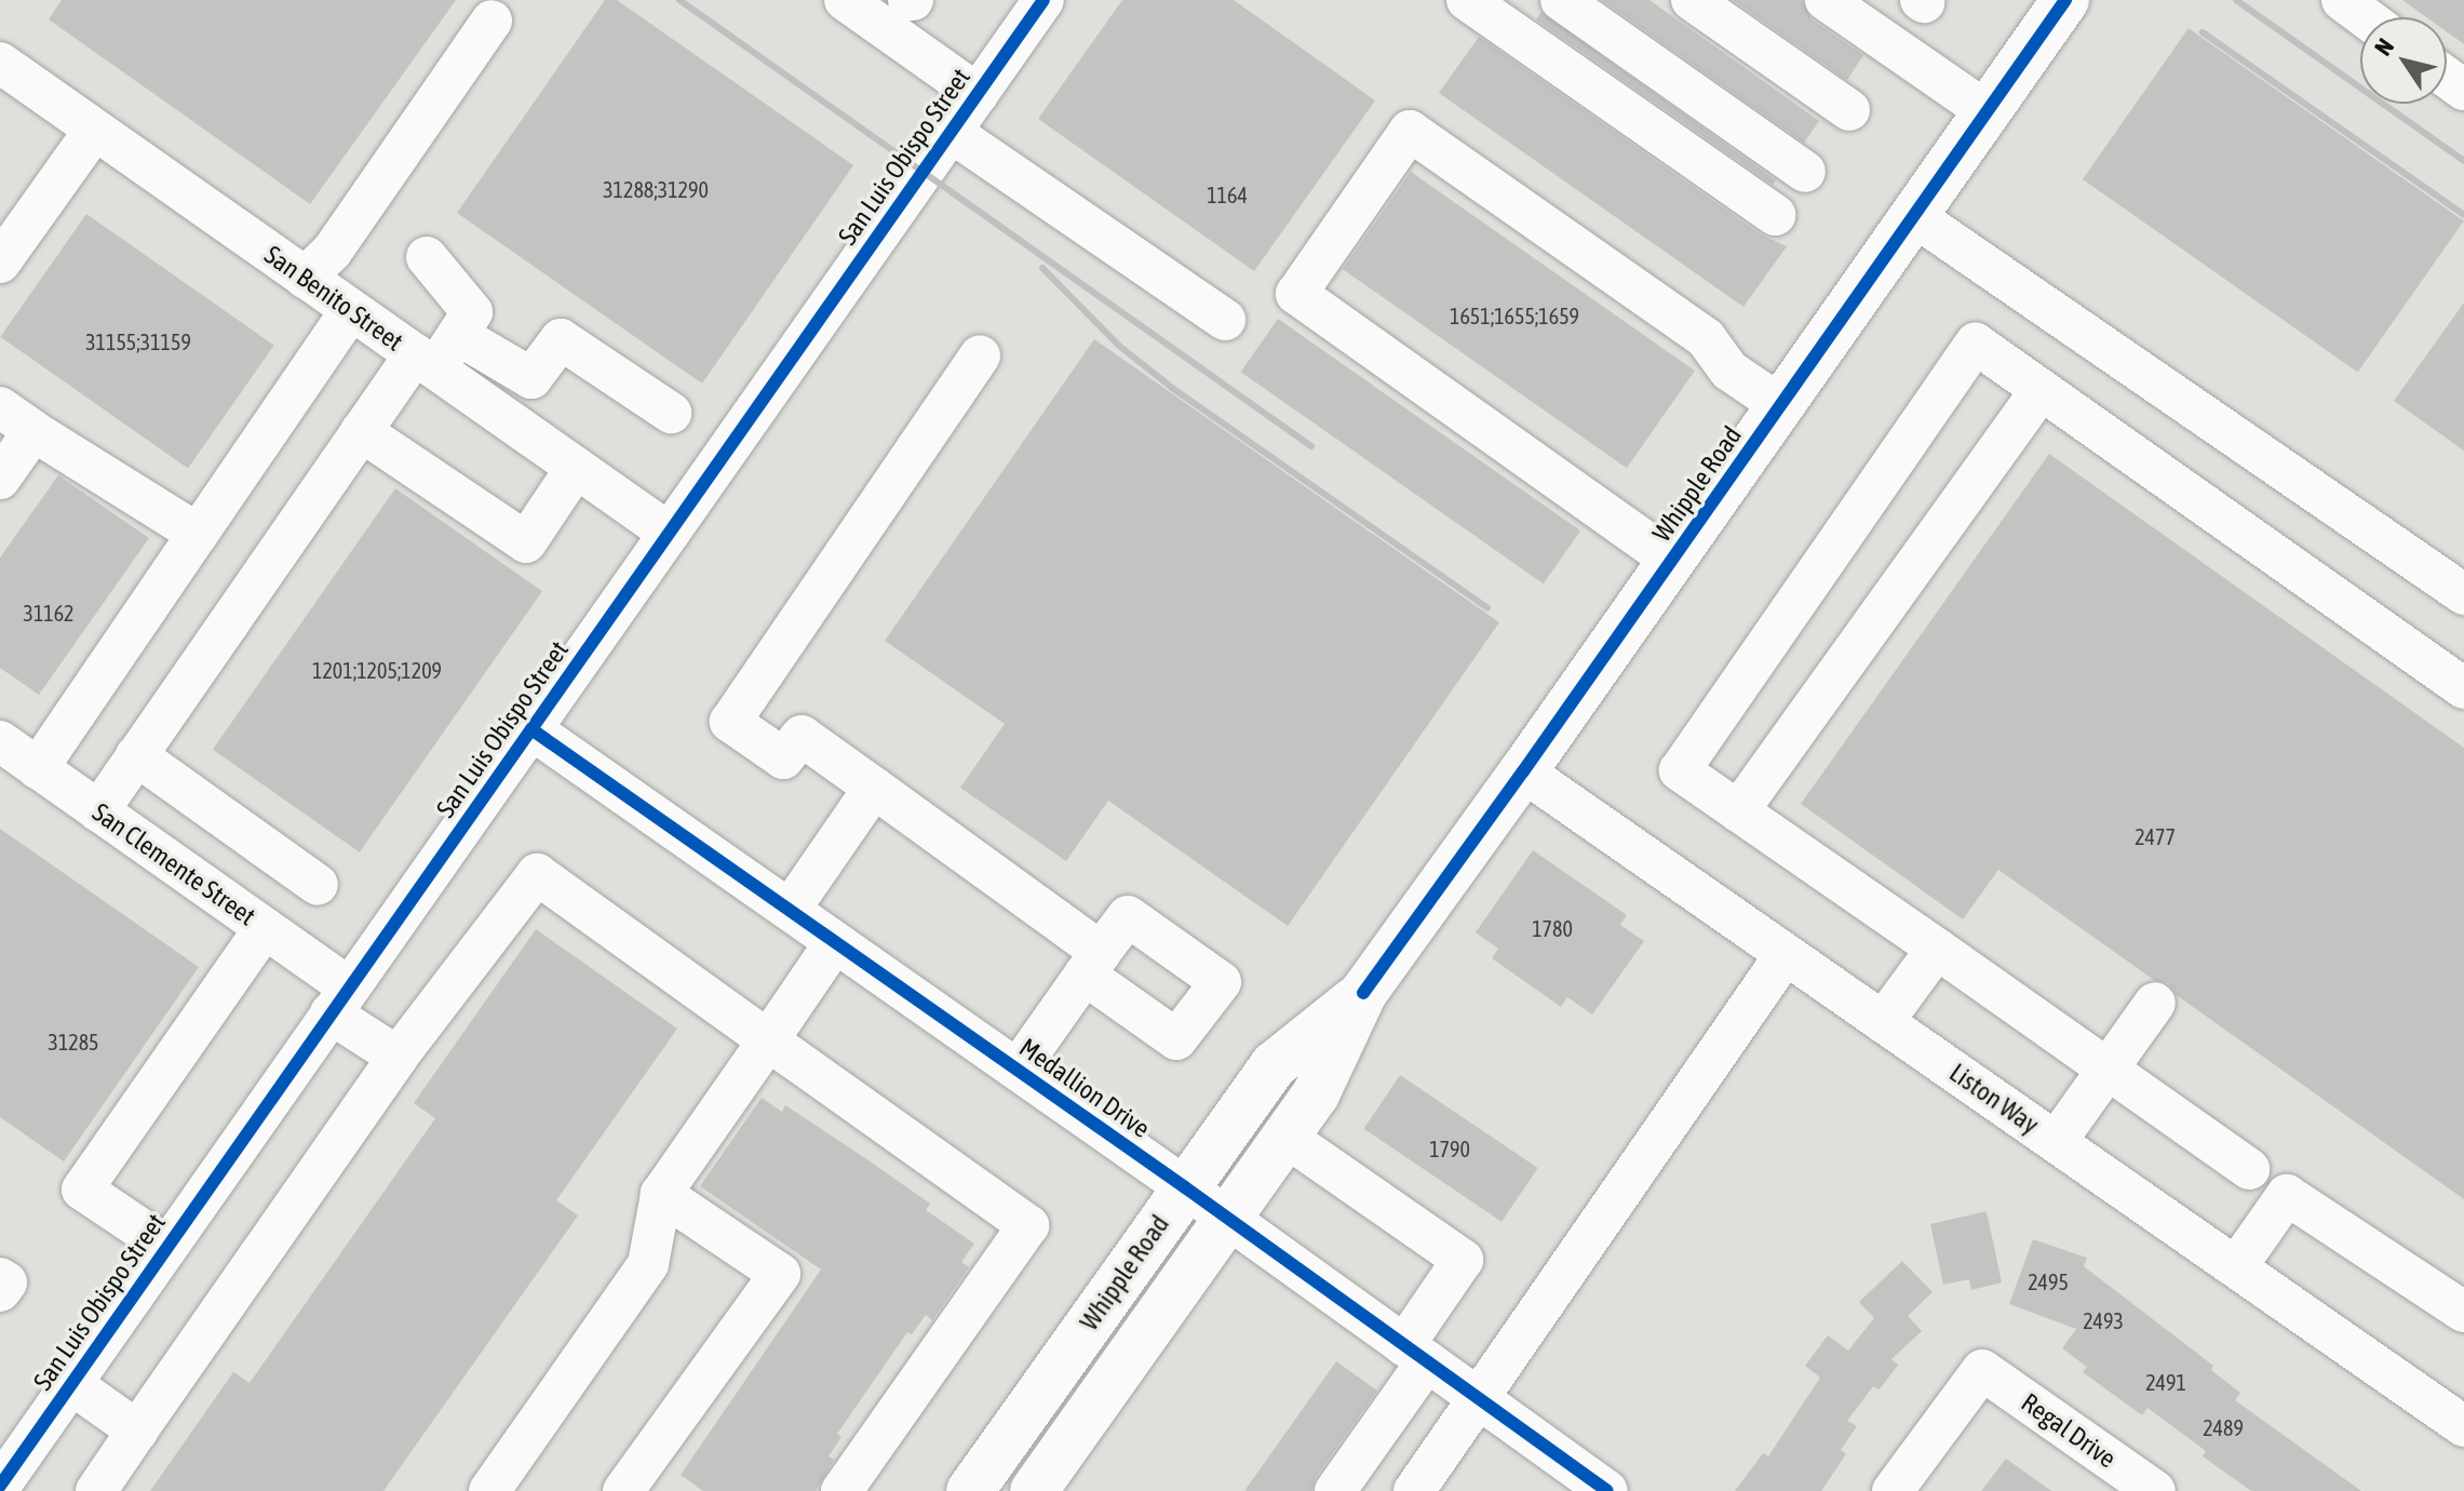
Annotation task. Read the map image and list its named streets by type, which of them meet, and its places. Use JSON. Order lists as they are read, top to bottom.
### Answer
{
  "streets": {
    "main road": ["Whipple Road"],
    "street": [
      "San Luis Obispo Street",
      "San Benito Street",
      "San Clemente Street",
      "Medallion Drive",
      "Liston Way",
      "Regal Drive"
    ]
  },
  "crossings": [
    ["San Luis Obispo Street", "San Benito Street"],
    ["San Luis Obispo Street", "San Clemente Street"],
    ["San Luis Obispo Street", "Medallion Drive"],
    ["Whipple Road", "Medallion Drive"],
    ["Whipple Road", "Liston Way"]
  ],
  "house_numbers": [
    "31288;31290",
    "1164",
    "1651;1655;1659",
    "31155;31159",
    "31162",
    "1201;1205;1209",
    "2477",
    "1780",
    "31285",
    "1790",
    "2495",
    "2493",
    "2491",
    "2489"
  ],
  "north": "top left"
}
